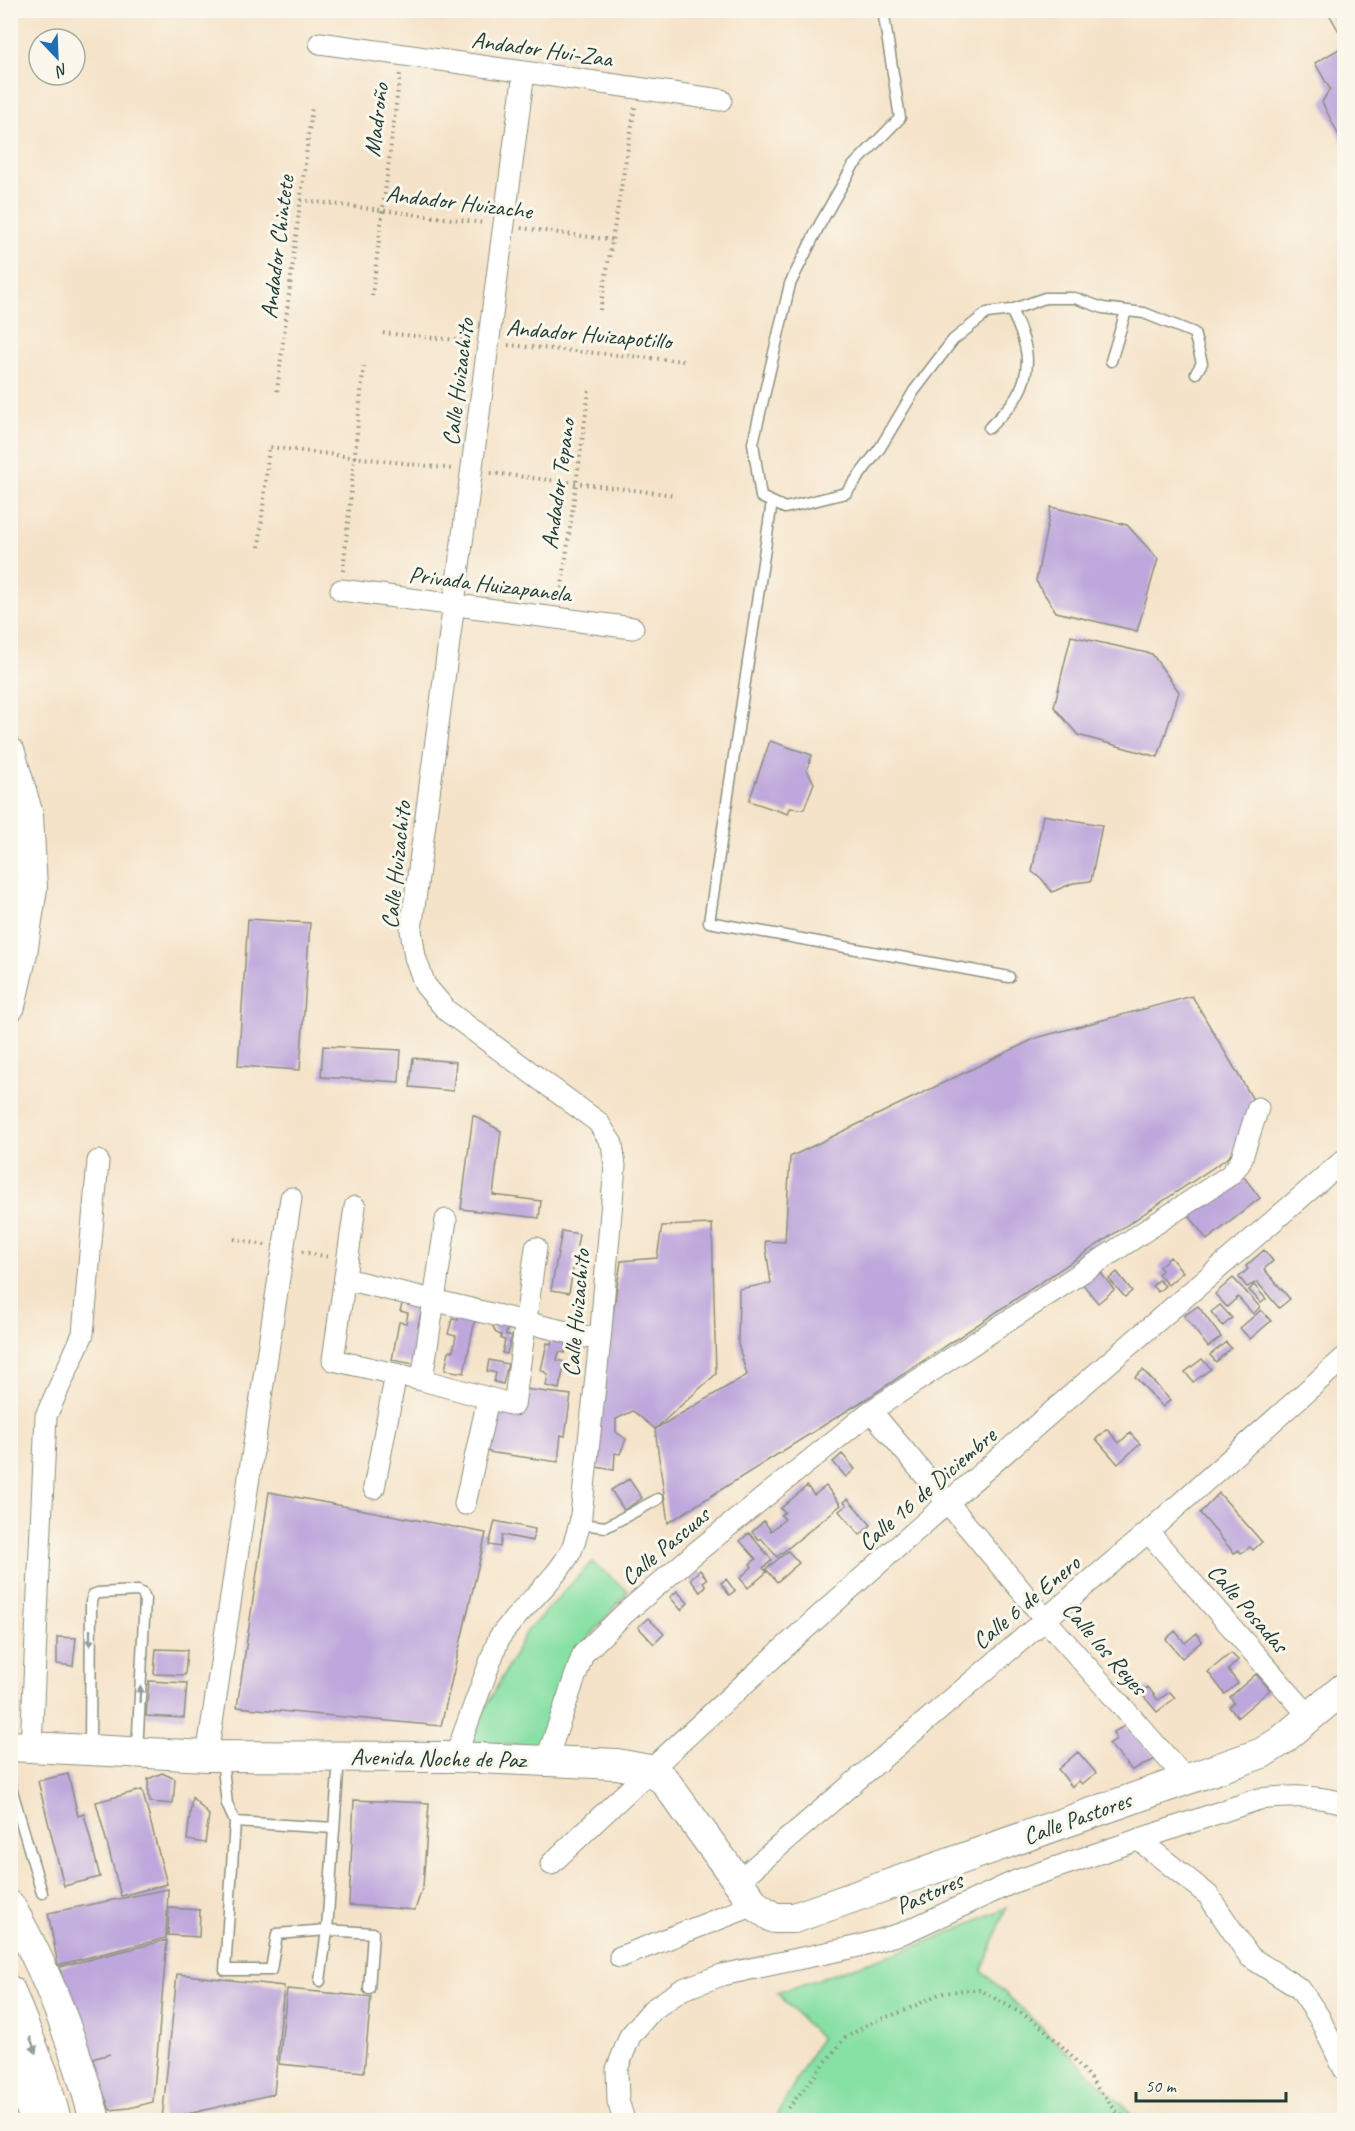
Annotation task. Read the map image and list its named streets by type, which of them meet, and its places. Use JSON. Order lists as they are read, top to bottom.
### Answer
{
  "streets": {
    "street": [
      "Andador Hui-Zaa",
      "Calle Huizachito",
      "Privada Huizapanela",
      "Calle 16 de Diciembre",
      "Calle Pascuas",
      "Calle 6 de Enero",
      "Calle Posadas",
      "Calle los Reyes",
      "Avenida Noche de Paz",
      "Calle Pastores",
      "Pastores"
    ],
    "path": [
      "Madroño",
      "Andador Huizache",
      "Andador Chintete",
      "Andador Huizapotillo",
      "Andador Tepano"
    ]
  },
  "crossings": [
    ["Andador Hui-Zaa", "Madroño"],
    ["Andador Hui-Zaa", "Calle Huizachito"],
    ["Madroño", "Andador Huizache"],
    ["Andador Huizache", "Andador Chintete"],
    ["Andador Huizache", "Calle Huizachito"],
    ["Andador Huizapotillo", "Calle Huizachito"],
    ["Calle Huizachito", "Privada Huizapanela"],
    ["Calle Huizachito", "Avenida Noche de Paz"],
    ["Andador Tepano", "Privada Huizapanela"],
    ["Calle 16 de Diciembre", "Calle los Reyes"],
    ["Calle 16 de Diciembre", "Avenida Noche de Paz"],
    ["Calle Pascuas", "Calle los Reyes"],
    ["Calle Pascuas", "Avenida Noche de Paz"],
    ["Calle 6 de Enero", "Calle Posadas"],
    ["Calle 6 de Enero", "Calle los Reyes"],
    ["Calle 6 de Enero", "Calle Pastores"],
    ["Calle Posadas", "Calle Pastores"],
    ["Calle los Reyes", "Calle Pastores"]
  ],
  "scale_bar": "50 m",
  "north": "bottom right"
}
